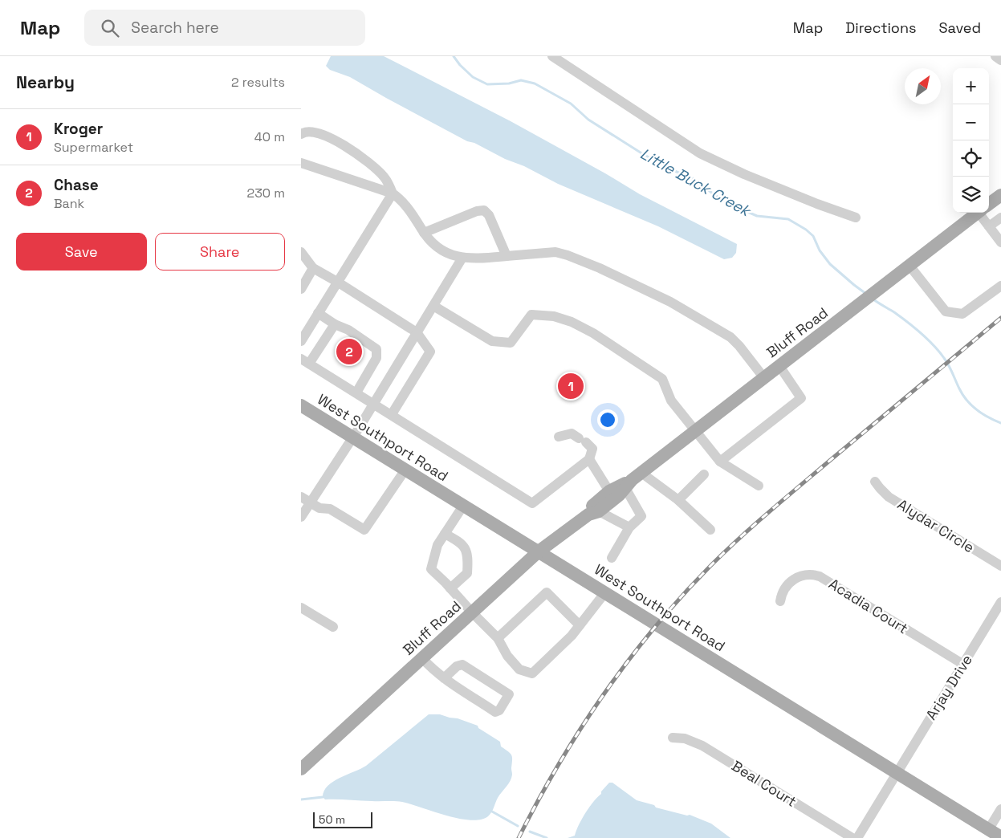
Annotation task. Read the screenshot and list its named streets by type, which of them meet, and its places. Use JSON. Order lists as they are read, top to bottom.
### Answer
{
  "streets": {
    "main road": ["Bluff Road", "West Southport Road"],
    "street": [
      "Alydar Circle",
      "Acadia Court",
      "Arjay Drive",
      "Beal Court"
    ]
  },
  "crossings": [
    ["Bluff Road", "West Southport Road"],
    ["West Southport Road", "Arjay Drive"],
    ["Acadia Court", "Arjay Drive"]
  ],
  "water": ["Little Buck Creek"],
  "scale_bar": "50 m",
  "north": "top right",
  "page": {
    "header": "Map",
    "search": "Search here",
    "nav": ["Map", "Directions", "Saved"],
    "heading": ["Nearby", "2 results"],
    "map_buttons": ["+", "−"],
    "list": [
      {
        "mark": "1",
        "name": "Kroger",
        "note": "Supermarket",
        "value": "40 m"
      },
      {
        "mark": "2",
        "name": "Chase",
        "note": "Bank",
        "value": "230 m"
      }
    ],
    "buttons": ["Save", "Share"],
    "pins": ["2", "1"],
    "scale": "50 m"
  }
}
